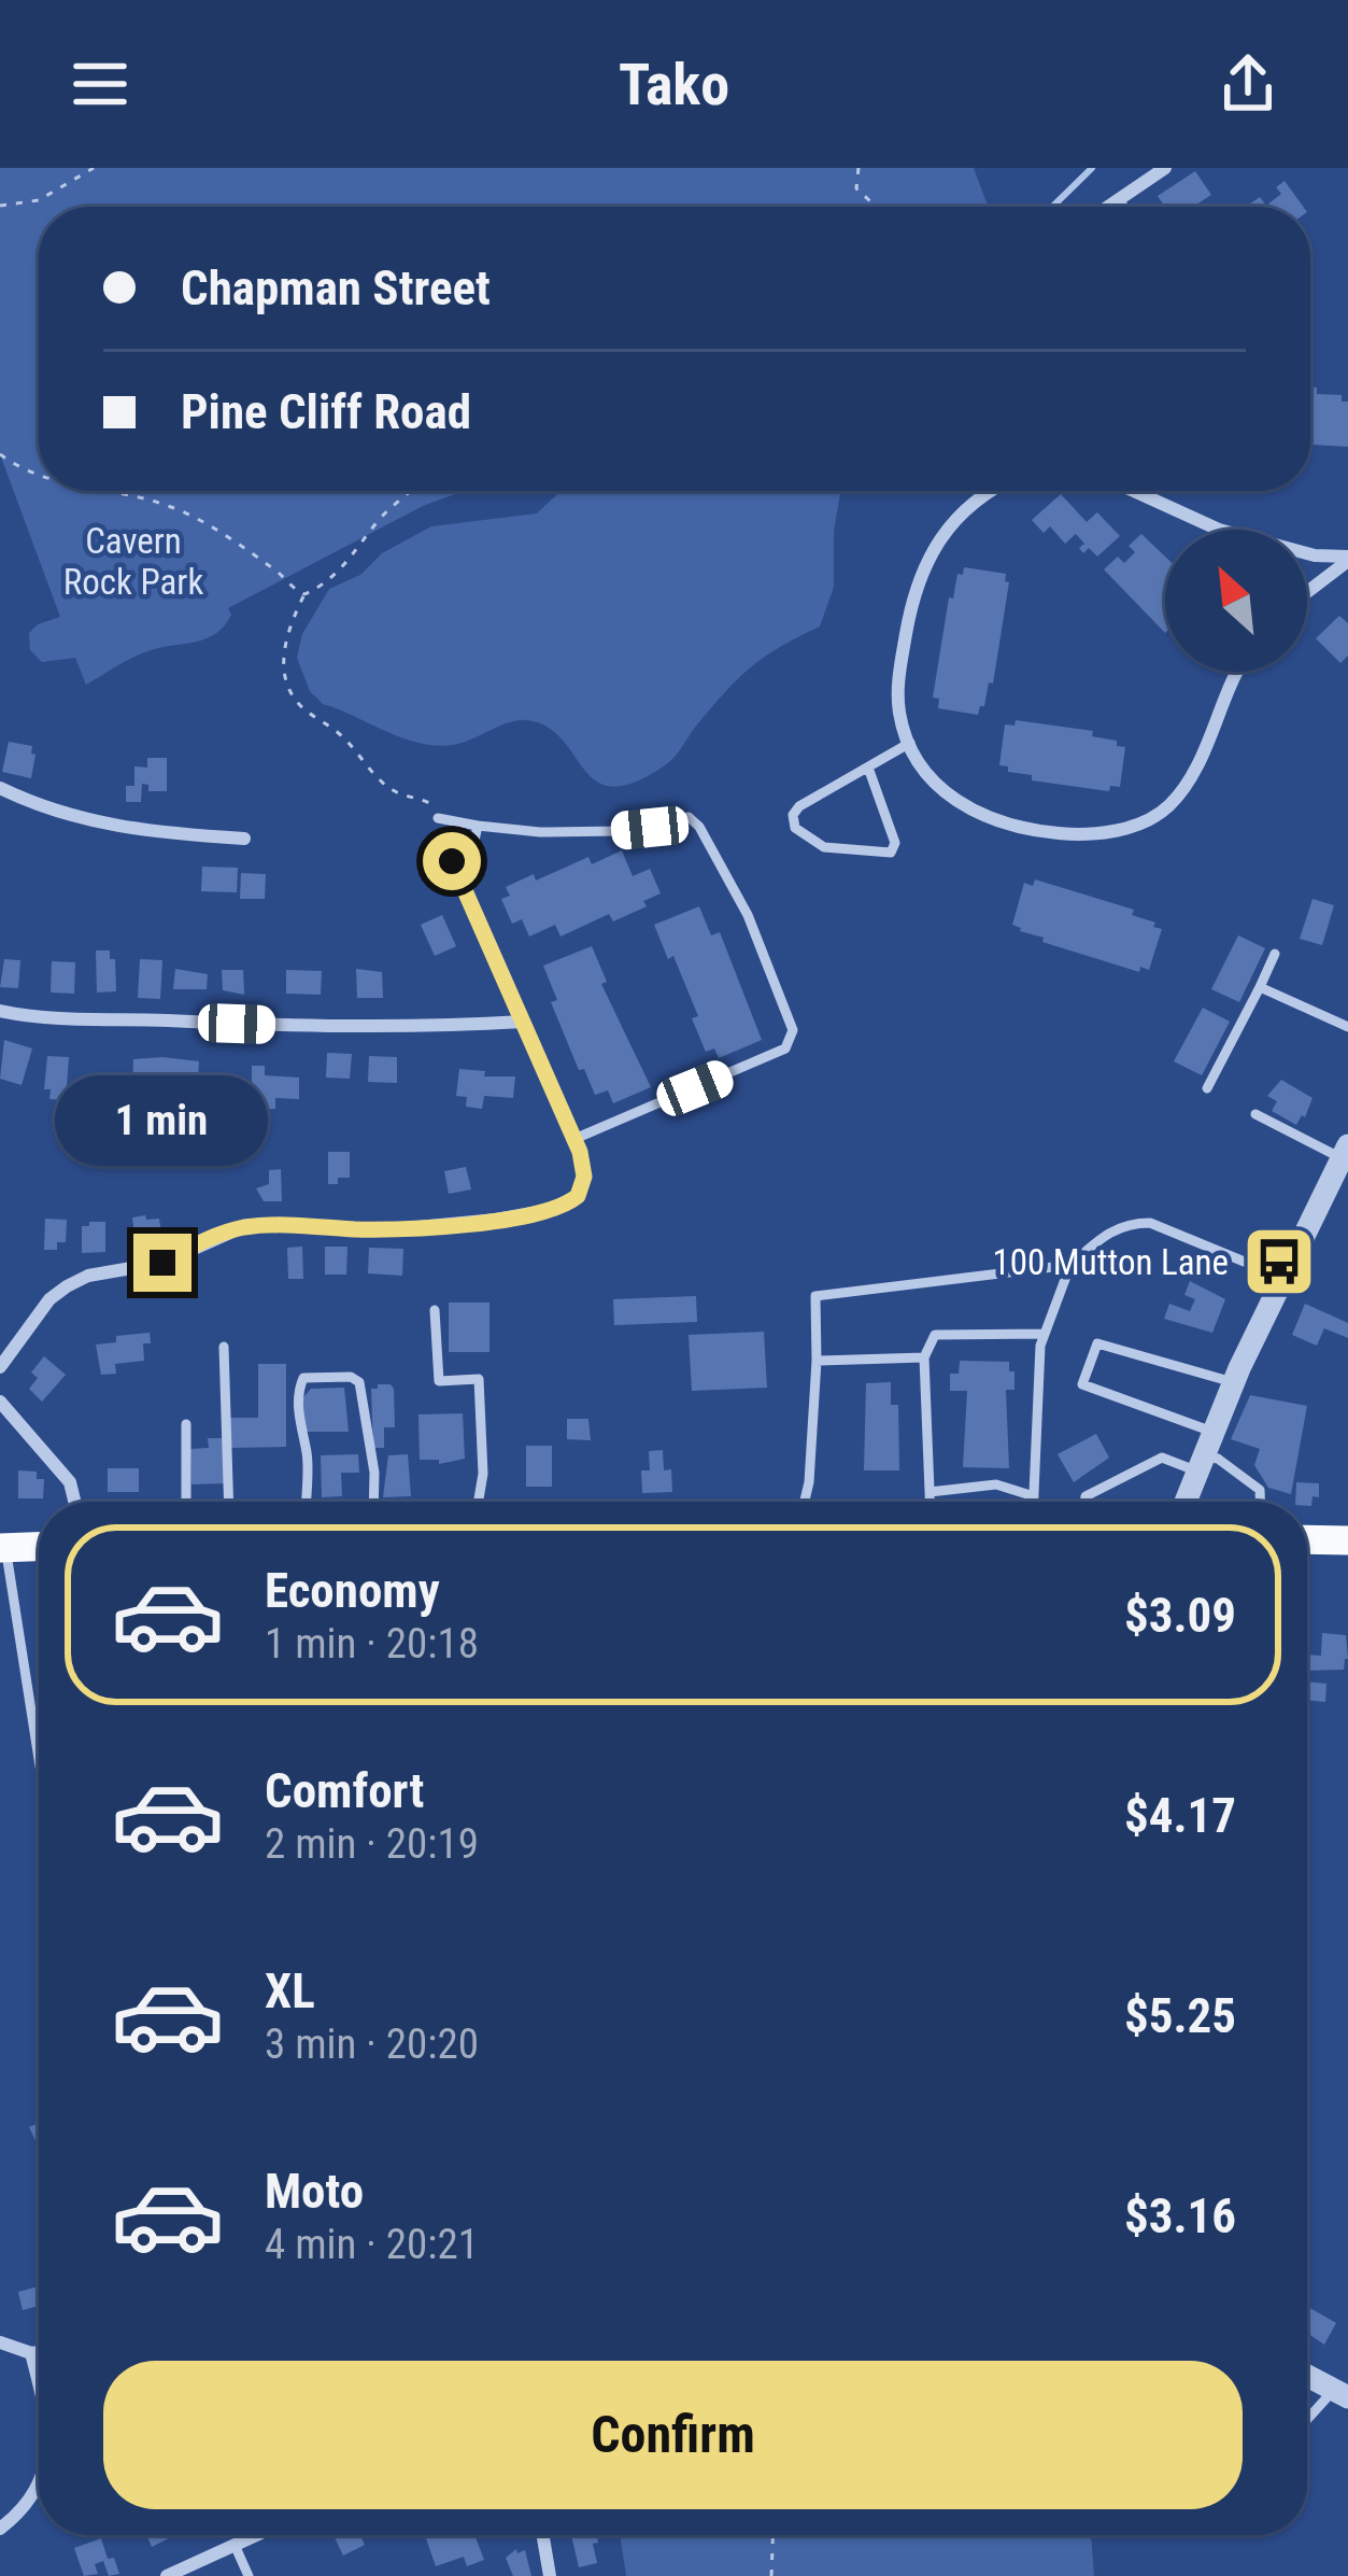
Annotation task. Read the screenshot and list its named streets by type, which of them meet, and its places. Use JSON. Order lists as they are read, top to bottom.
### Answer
{
  "parks": ["Cavern Rock Park"],
  "places": {
    "bus stop": ["100 Mutton Lane"]
  },
  "north": "top left",
  "page": {
    "header": "Tako",
    "banner": ["Chapman Street", "Pine Cliff Road"],
    "bubble": "1 min",
    "list": [
      {
        "name": "Economy",
        "note": "1 min · 20:18",
        "value": "$3.09"
      },
      {
        "name": "Comfort",
        "note": "2 min · 20:19",
        "value": "$4.17"
      },
      {
        "name": "XL",
        "note": "3 min · 20:20",
        "value": "$5.25"
      },
      {
        "name": "Moto",
        "note": "4 min · 20:21",
        "value": "$3.16"
      }
    ],
    "buttons": "Confirm"
  }
}
